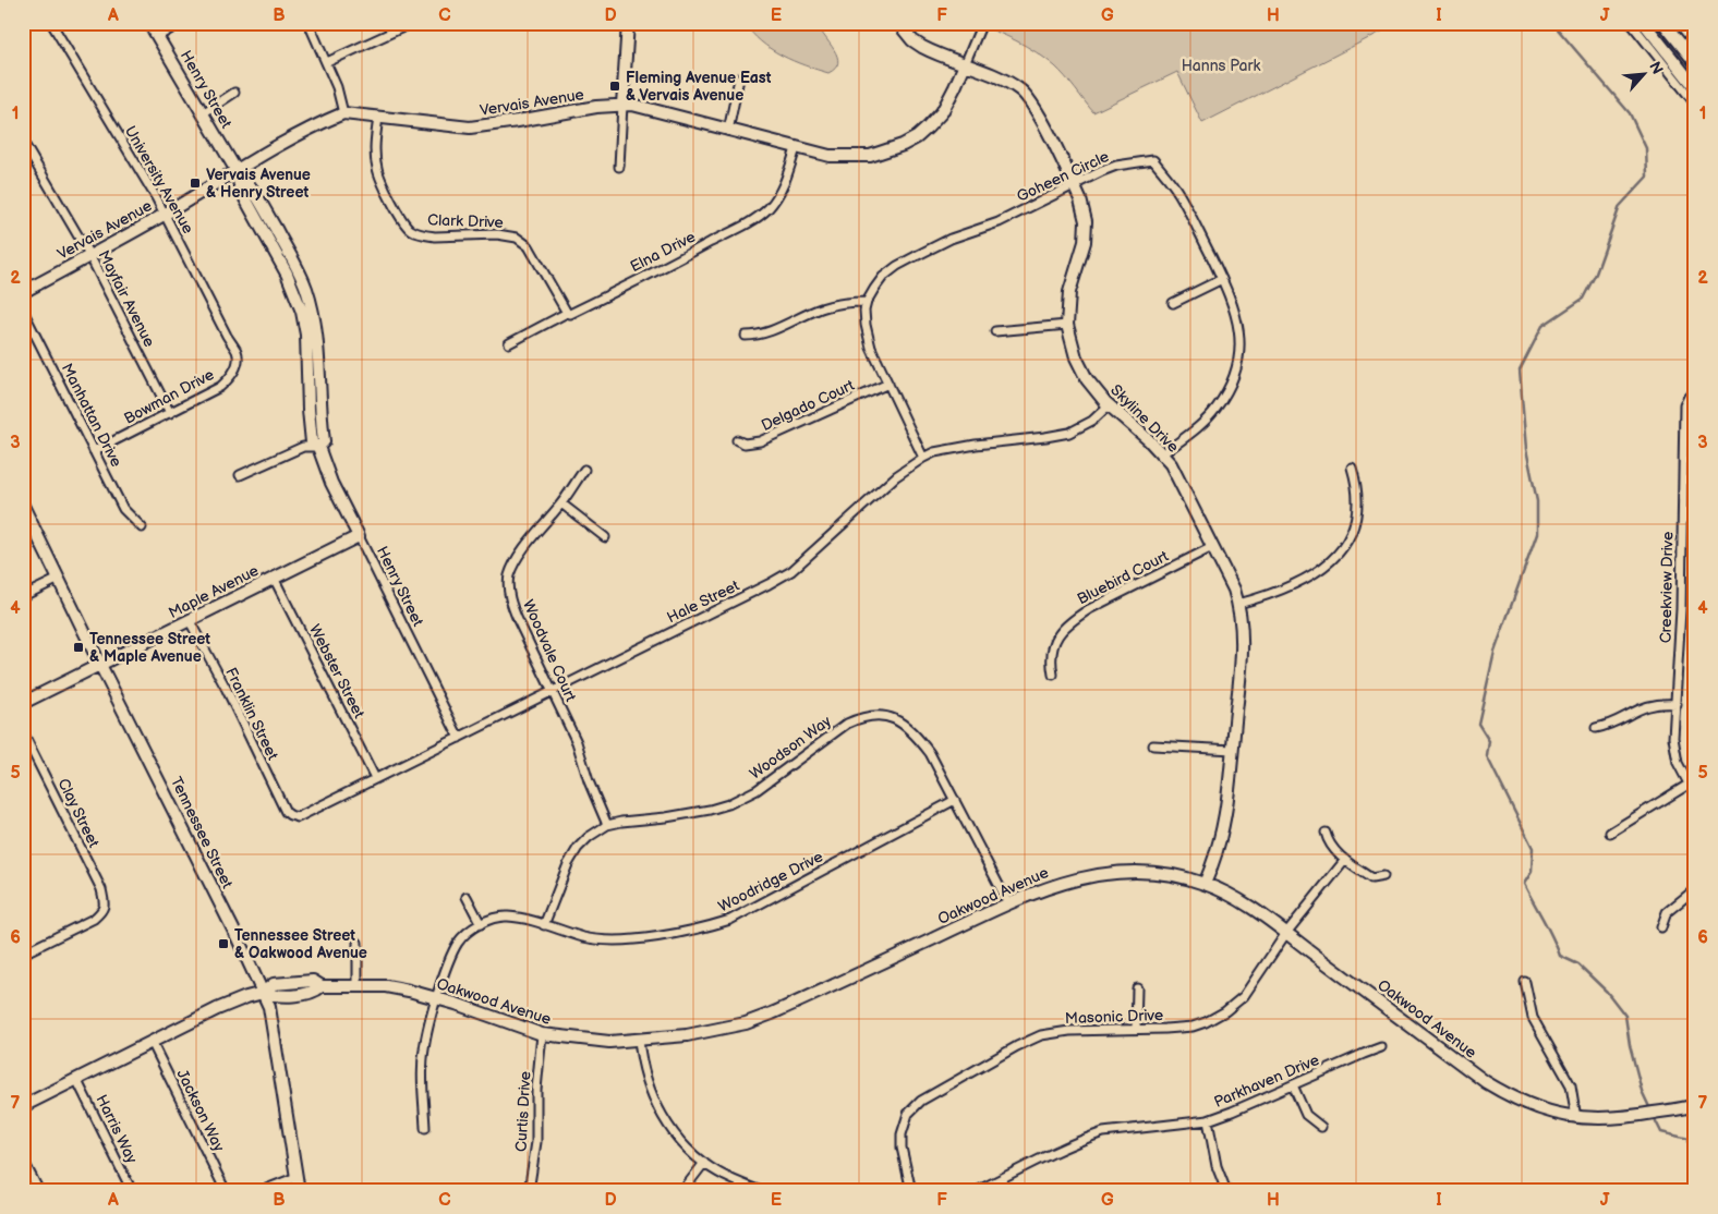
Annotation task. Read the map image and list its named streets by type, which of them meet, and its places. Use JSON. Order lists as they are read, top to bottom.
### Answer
{
  "streets": {
    "street": [
      "Henry Street",
      "Vervais Avenue",
      "Goheen Circle",
      "University Avenue",
      "Clark Drive",
      "Elna Drive",
      "Mayfair Avenue",
      "Bowman Drive",
      "Delgado Court",
      "Manhattan Drive",
      "Skyline Drive",
      "Bluebird Court",
      "Creekview Drive",
      "Maple Avenue",
      "Hale Street",
      "Woodvale Court",
      "Webster Street",
      "Franklin Street",
      "Woodson Way",
      "Clay Street",
      "Tennessee Street",
      "Woodridge Drive",
      "Oakwood Avenue",
      "Masonic Drive",
      "Parkhaven Drive",
      "Jackson Way",
      "Curtis Drive",
      "Harris Way"
    ]
  },
  "crossings": [
    ["Henry Street", "Vervais Avenue"],
    ["Henry Street", "Maple Avenue"],
    ["Henry Street", "Hale Street"],
    ["Vervais Avenue", "University Avenue"],
    ["Vervais Avenue", "Clark Drive"],
    ["Vervais Avenue", "Elna Drive"],
    ["Vervais Avenue", "Mayfair Avenue"],
    ["Vervais Avenue", "Skyline Drive"],
    ["Goheen Circle", "Skyline Drive"],
    ["University Avenue", "Bowman Drive"],
    ["Clark Drive", "Elna Drive"],
    ["Mayfair Avenue", "Bowman Drive"],
    ["Bowman Drive", "Manhattan Drive"],
    ["Skyline Drive", "Bluebird Court"],
    ["Skyline Drive", "Hale Street"],
    ["Skyline Drive", "Oakwood Avenue"],
    ["Maple Avenue", "Webster Street"],
    ["Maple Avenue", "Franklin Street"],
    ["Maple Avenue", "Tennessee Street"],
    ["Hale Street", "Woodvale Court"],
    ["Hale Street", "Webster Street"],
    ["Hale Street", "Franklin Street"],
    ["Woodvale Court", "Woodson Way"],
    ["Woodson Way", "Woodridge Drive"],
    ["Woodson Way", "Oakwood Avenue"],
    ["Tennessee Street", "Oakwood Avenue"],
    ["Woodridge Drive", "Oakwood Avenue"],
    ["Oakwood Avenue", "Masonic Drive"],
    ["Oakwood Avenue", "Jackson Way"],
    ["Oakwood Avenue", "Curtis Drive"],
    ["Oakwood Avenue", "Harris Way"]
  ],
  "parks": ["Hanns Park"],
  "places": {
    "transit": [
      "Fleming Avenue East & Vervais Avenue",
      "Vervais Avenue & Henry Street",
      "Tennessee Street & Maple Avenue",
      "Tennessee Street & Oakwood Avenue"
    ]
  },
  "north": "top right",
  "grid": {
    "columns": [
      "A",
      "B",
      "C",
      "D",
      "E",
      "F",
      "G",
      "H",
      "I",
      "J"
    ],
    "rows": [
      "1",
      "2",
      "3",
      "4",
      "5",
      "6",
      "7"
    ]
  }
}
